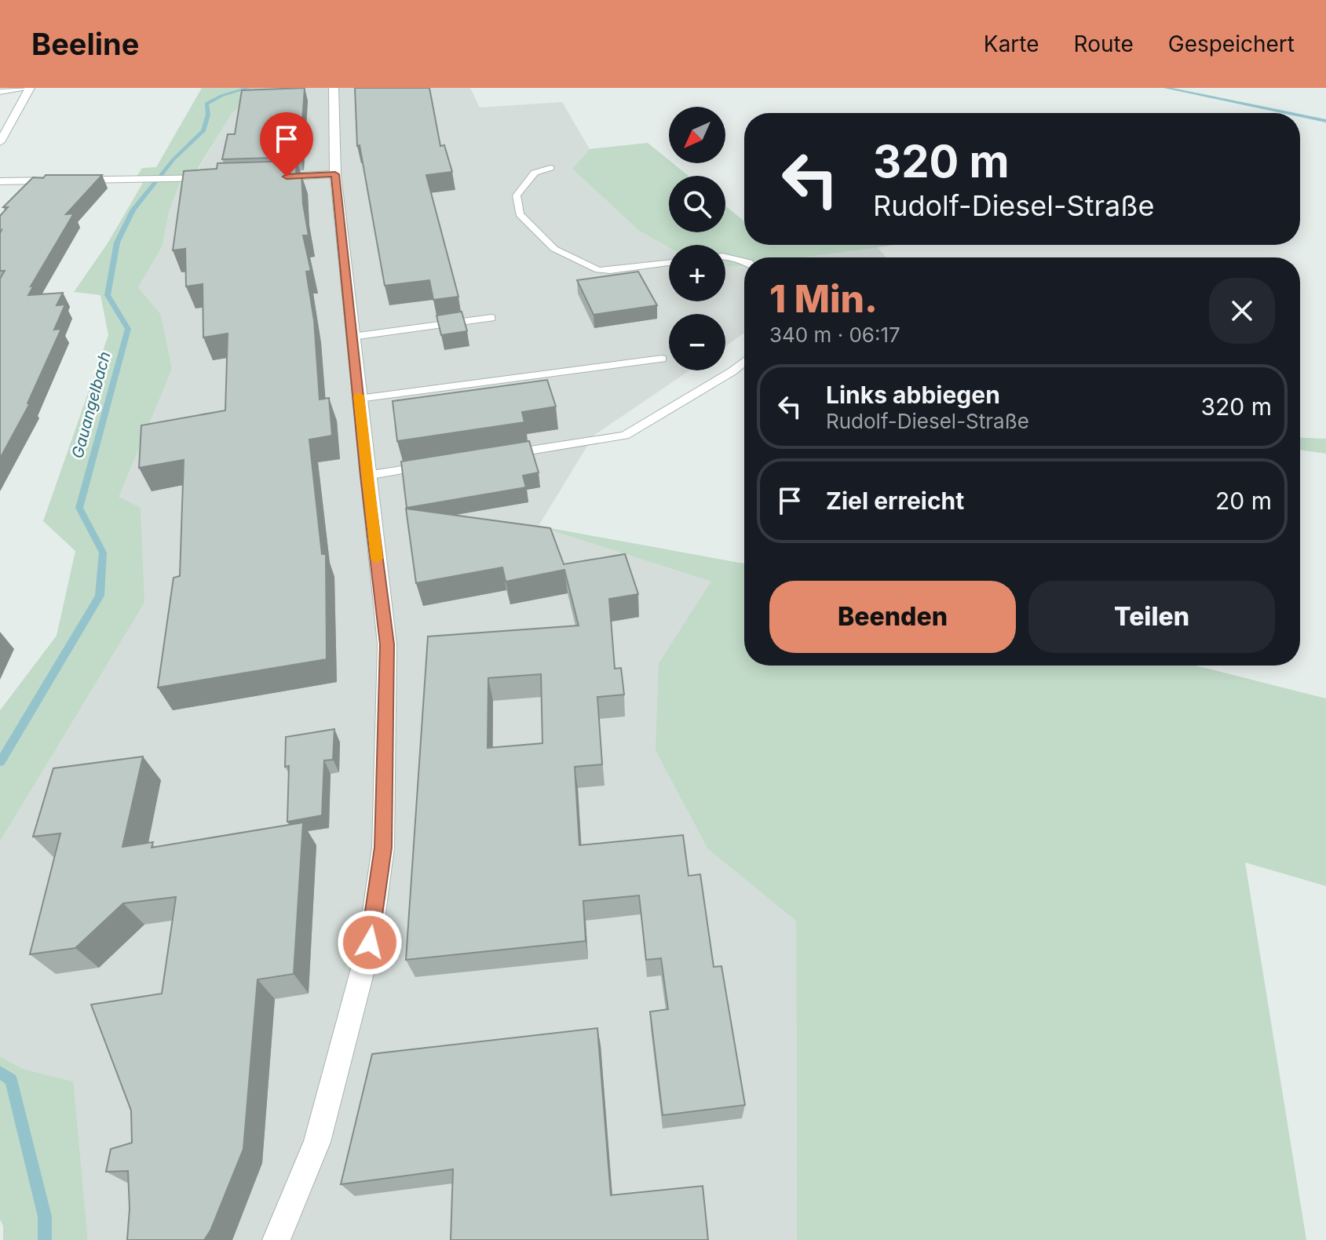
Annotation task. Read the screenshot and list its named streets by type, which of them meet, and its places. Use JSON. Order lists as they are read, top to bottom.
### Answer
{
  "water": ["Gauangelbach"],
  "north": "bottom left",
  "page": {
    "header": "Beeline",
    "nav": ["Karte", "Route", "Gespeichert"],
    "map_buttons": ["+", "−"],
    "turn": ["320 m", "Rudolf-Diesel-Straße"],
    "heading": ["1 Min.", "340 m · 06:17"],
    "list": [
      {
        "name": "Links abbiegen",
        "note": "Rudolf-Diesel-Straße",
        "value": "320 m"
      },
      {
        "name": "Ziel erreicht",
        "value": "20 m"
      }
    ],
    "buttons": ["Beenden", "Teilen"]
  }
}
